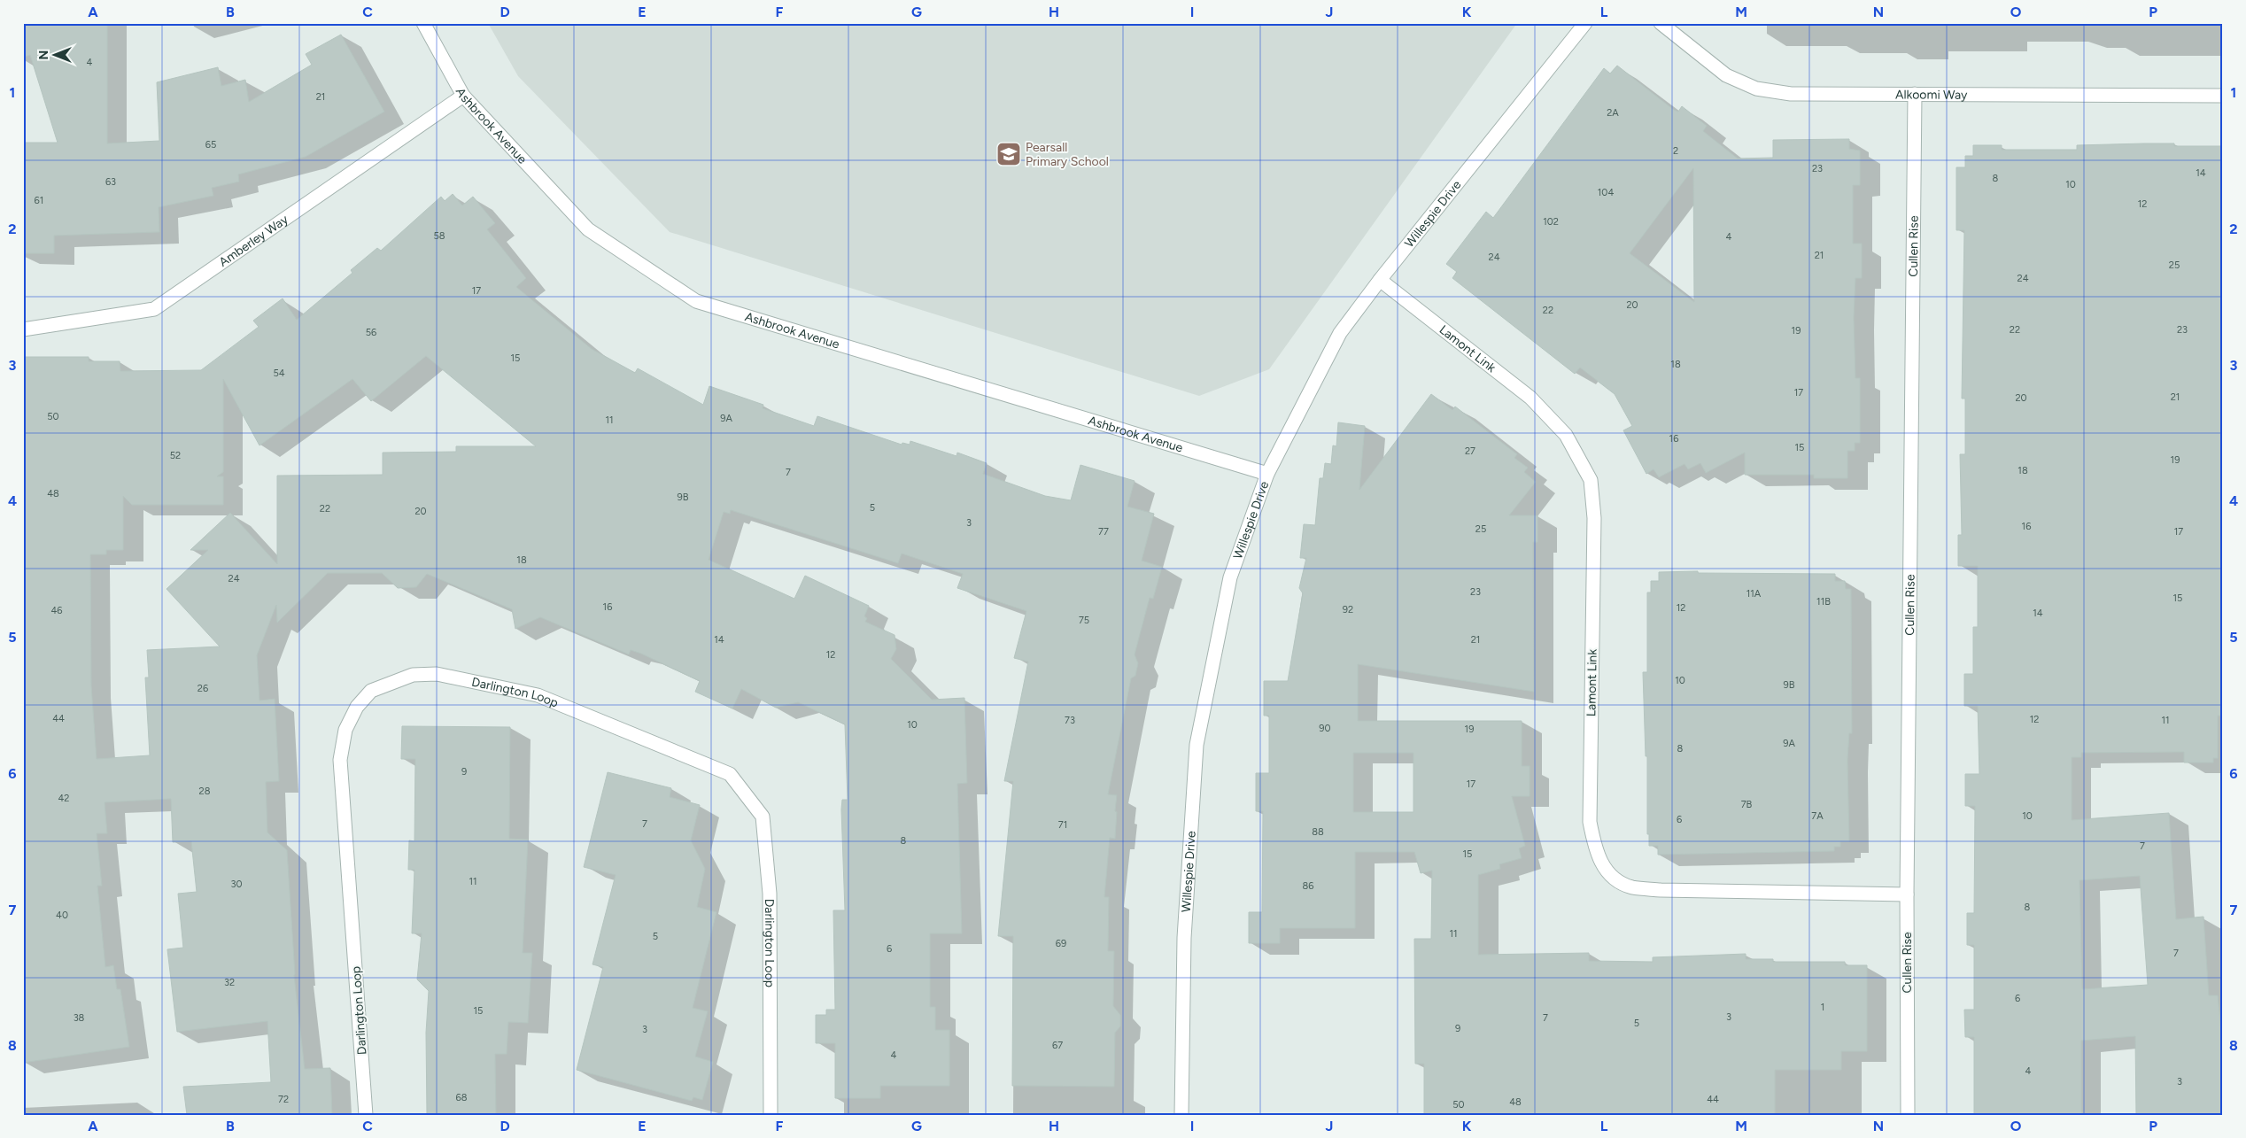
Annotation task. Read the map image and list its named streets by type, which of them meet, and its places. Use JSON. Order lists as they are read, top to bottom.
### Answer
{
  "streets": {
    "street": [
      "Alkoomi Way",
      "Ashbrook Avenue",
      "Willespie Drive",
      "Amberley Way",
      "Cullen Rise",
      "Lamont Link",
      "Darlington Loop"
    ]
  },
  "crossings": [
    ["Alkoomi Way", "Cullen Rise"],
    ["Ashbrook Avenue", "Willespie Drive"],
    ["Ashbrook Avenue", "Amberley Way"],
    ["Willespie Drive", "Lamont Link"],
    ["Cullen Rise", "Lamont Link"]
  ],
  "places": {
    "school or university": ["Pearsall Primary School"]
  },
  "house_numbers": [
    "4",
    "21",
    "2A",
    "65",
    "2",
    "23",
    "14",
    "8",
    "63",
    "10",
    "104",
    "61",
    "12",
    "102",
    "58",
    "4",
    "21",
    "24",
    "25",
    "24",
    "17",
    "20",
    "22",
    "22",
    "23",
    "19",
    "56",
    "15",
    "18",
    "54",
    "17",
    "21",
    "20",
    "50",
    "9A",
    "11",
    "16",
    "15",
    "27",
    "52",
    "19",
    "18",
    "7",
    "48",
    "9B",
    "5",
    "22",
    "20",
    "3",
    "16",
    "25",
    "77",
    "17",
    "18",
    "24",
    "23",
    "11A",
    "15",
    "11B",
    "16",
    "12",
    "92",
    "46",
    "14",
    "75",
    "14",
    "21",
    "12",
    "10",
    "9B",
    "26",
    "44",
    "12",
    "73",
    "11",
    "10",
    "90",
    "19",
    "9A",
    "8",
    "9",
    "17",
    "28",
    "42",
    "7B",
    "7A",
    "10",
    "6",
    "7",
    "71",
    "88",
    "8",
    "7",
    "15",
    "11",
    "30",
    "86",
    "8",
    "40",
    "11",
    "5",
    "69",
    "6",
    "7",
    "32",
    "6",
    "1",
    "15",
    "3",
    "38",
    "7",
    "5",
    "9",
    "3",
    "67",
    "4",
    "4",
    "3",
    "68",
    "72",
    "44",
    "48",
    "50"
  ],
  "north": "left",
  "grid": {
    "columns": [
      "A",
      "B",
      "C",
      "D",
      "E",
      "F",
      "G",
      "H",
      "I",
      "J",
      "K",
      "L",
      "M",
      "N",
      "O",
      "P"
    ],
    "rows": [
      "1",
      "2",
      "3",
      "4",
      "5",
      "6",
      "7",
      "8"
    ]
  }
}
